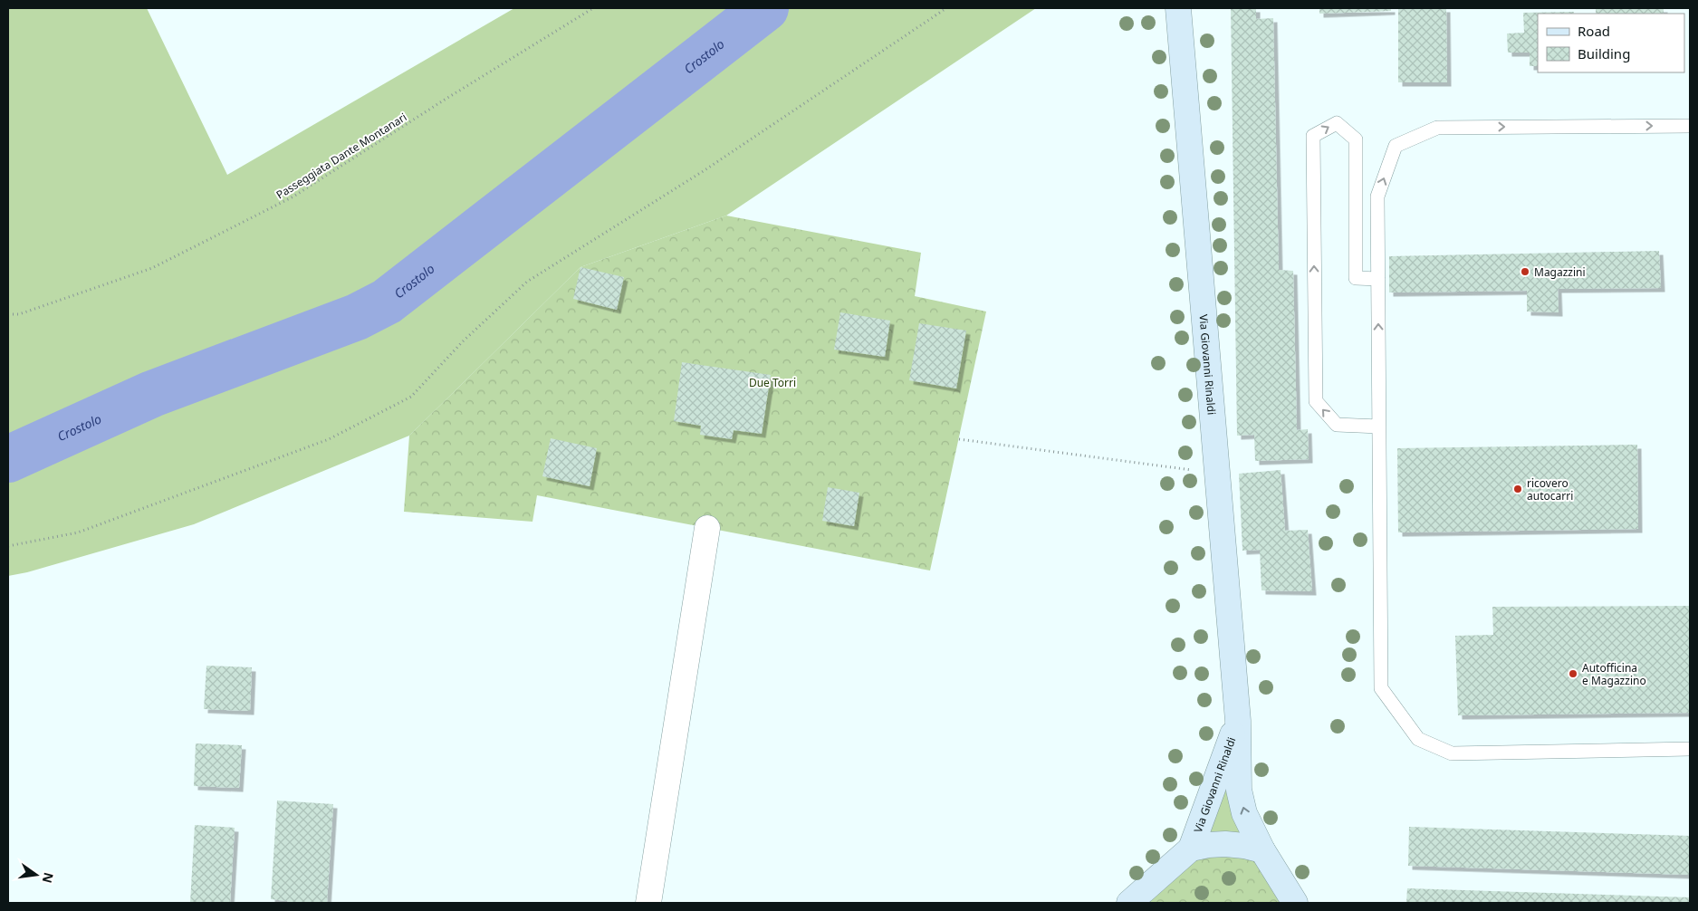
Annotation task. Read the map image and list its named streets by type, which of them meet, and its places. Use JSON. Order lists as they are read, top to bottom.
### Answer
{
  "streets": {
    "street": ["Via Giovanni Rinaldi"],
    "path": ["Passeggiata Dante Montanari"]
  },
  "water": ["Crostolo"],
  "parks": ["Due Torri"],
  "places": ["Magazzini", "ricovero autocarri", "Autofficina e Magazzino"],
  "legend": ["Road", "Building"],
  "north": "right"
}
